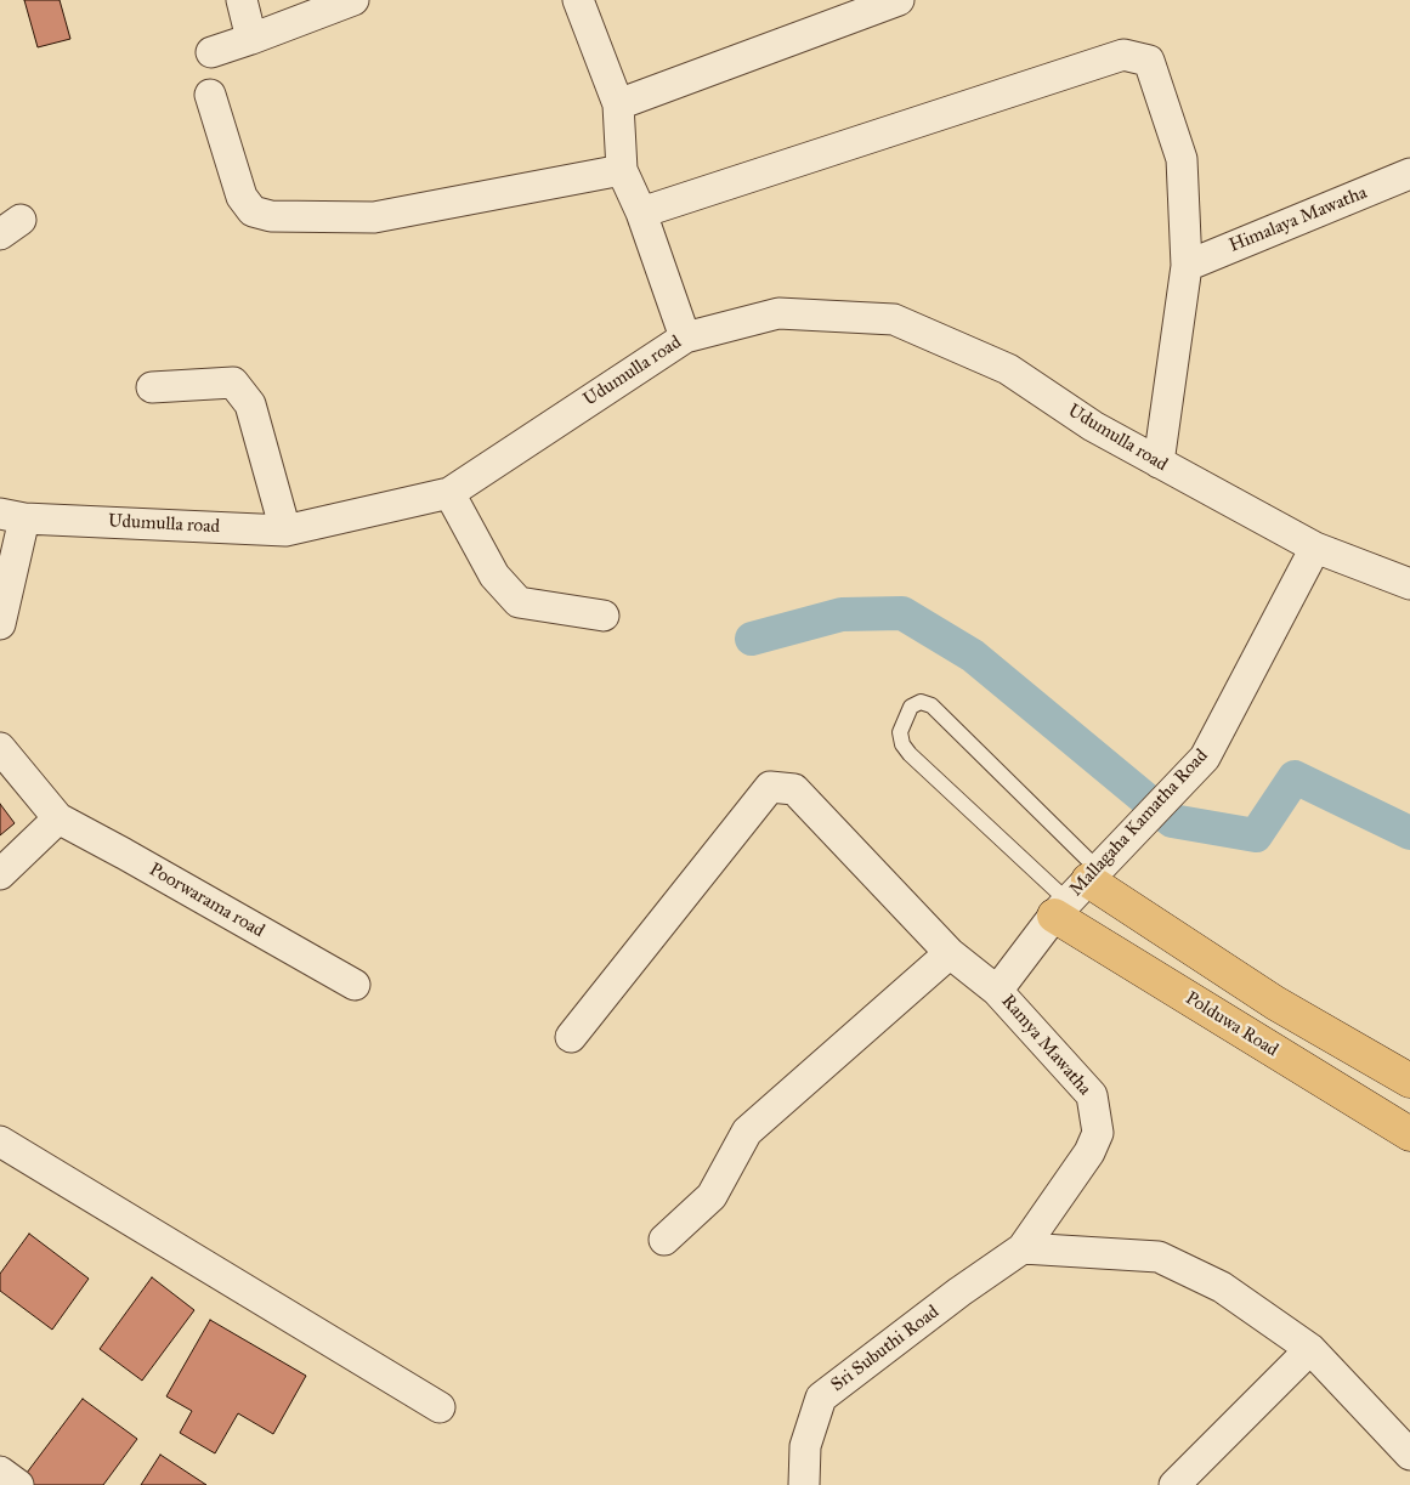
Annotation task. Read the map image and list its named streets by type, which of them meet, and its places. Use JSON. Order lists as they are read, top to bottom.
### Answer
{
  "streets": {
    "main road": ["Polduwa Road"],
    "street": [
      "Himalaya Mawatha",
      "Udumulla road",
      "Mallagaha Kamatha Road",
      "Poorwarama road",
      "Ramya Mawatha",
      "Sri Subuthi Road"
    ]
  },
  "crossings": [
    ["Udumulla road", "Mallagaha Kamatha Road"],
    ["Mallagaha Kamatha Road", "Polduwa Road"],
    ["Mallagaha Kamatha Road", "Ramya Mawatha"],
    ["Ramya Mawatha", "Sri Subuthi Road"]
  ]
}
